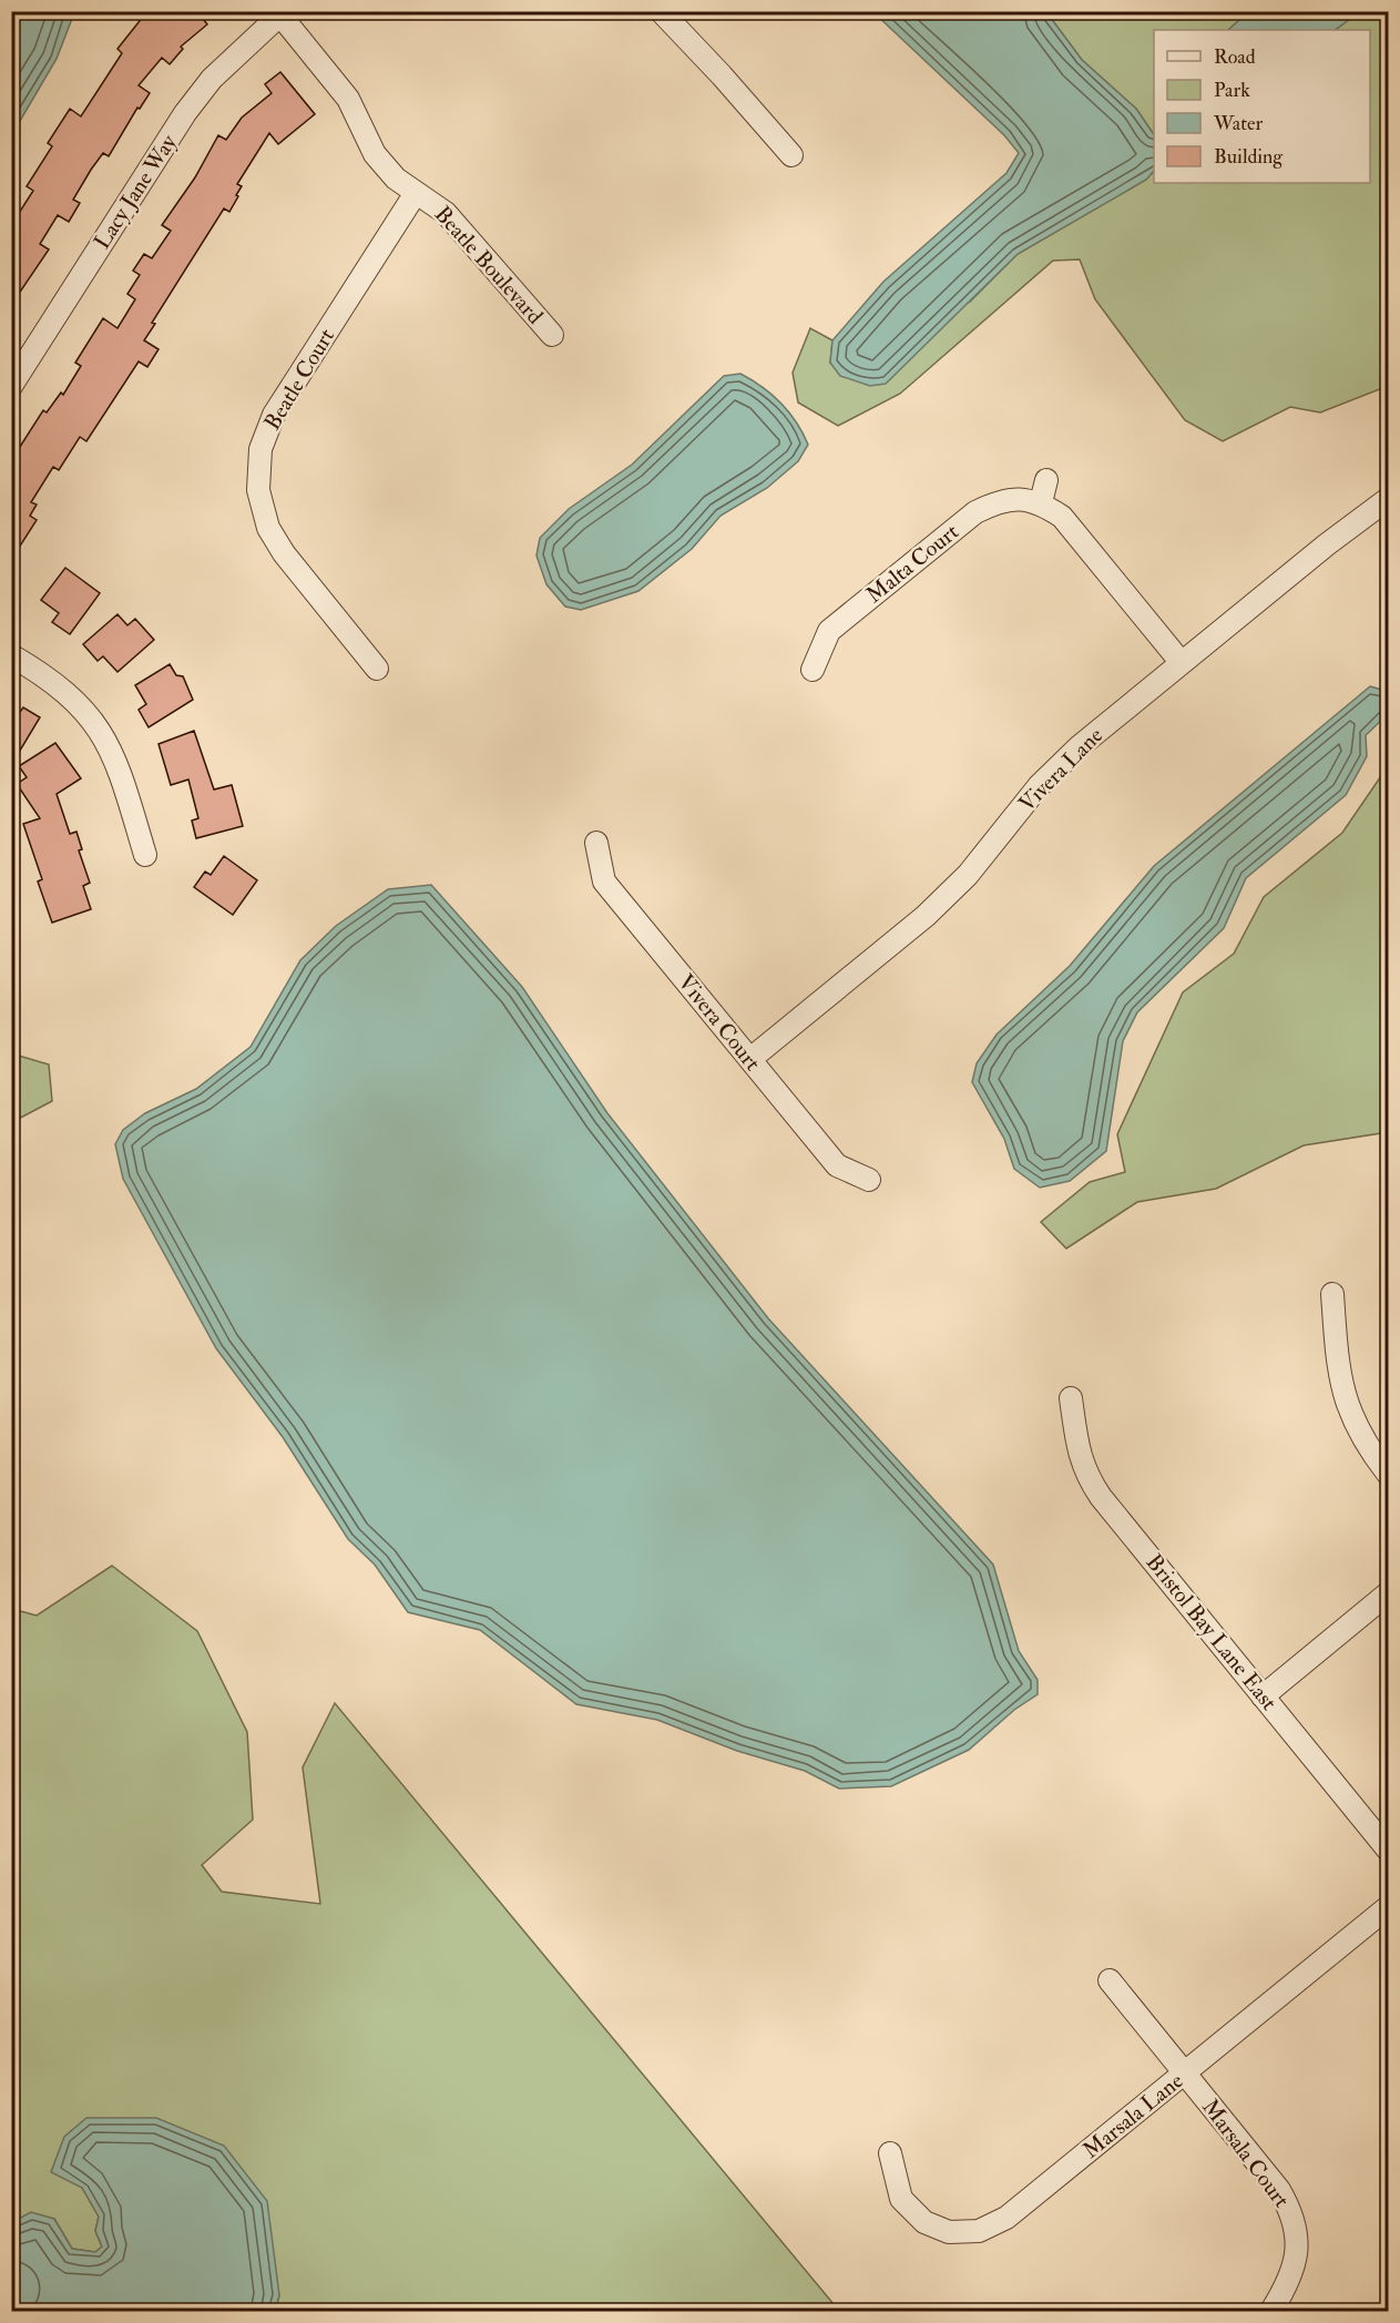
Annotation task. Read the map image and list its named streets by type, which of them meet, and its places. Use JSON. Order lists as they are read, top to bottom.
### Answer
{
  "streets": {
    "street": [
      "Lacy Jane Way",
      "Beatle Boulevard",
      "Beatle Court",
      "Malta Court",
      "Vivera Lane",
      "Vivera Court",
      "Bristol Bay Lane East",
      "Marsala Lane",
      "Marsala Court"
    ]
  },
  "crossings": [
    ["Lacy Jane Way", "Beatle Boulevard"],
    ["Beatle Boulevard", "Beatle Court"],
    ["Vivera Lane", "Vivera Court"],
    ["Marsala Lane", "Marsala Court"]
  ],
  "legend": [
    "Road",
    "Park",
    "Water",
    "Building"
  ]
}
